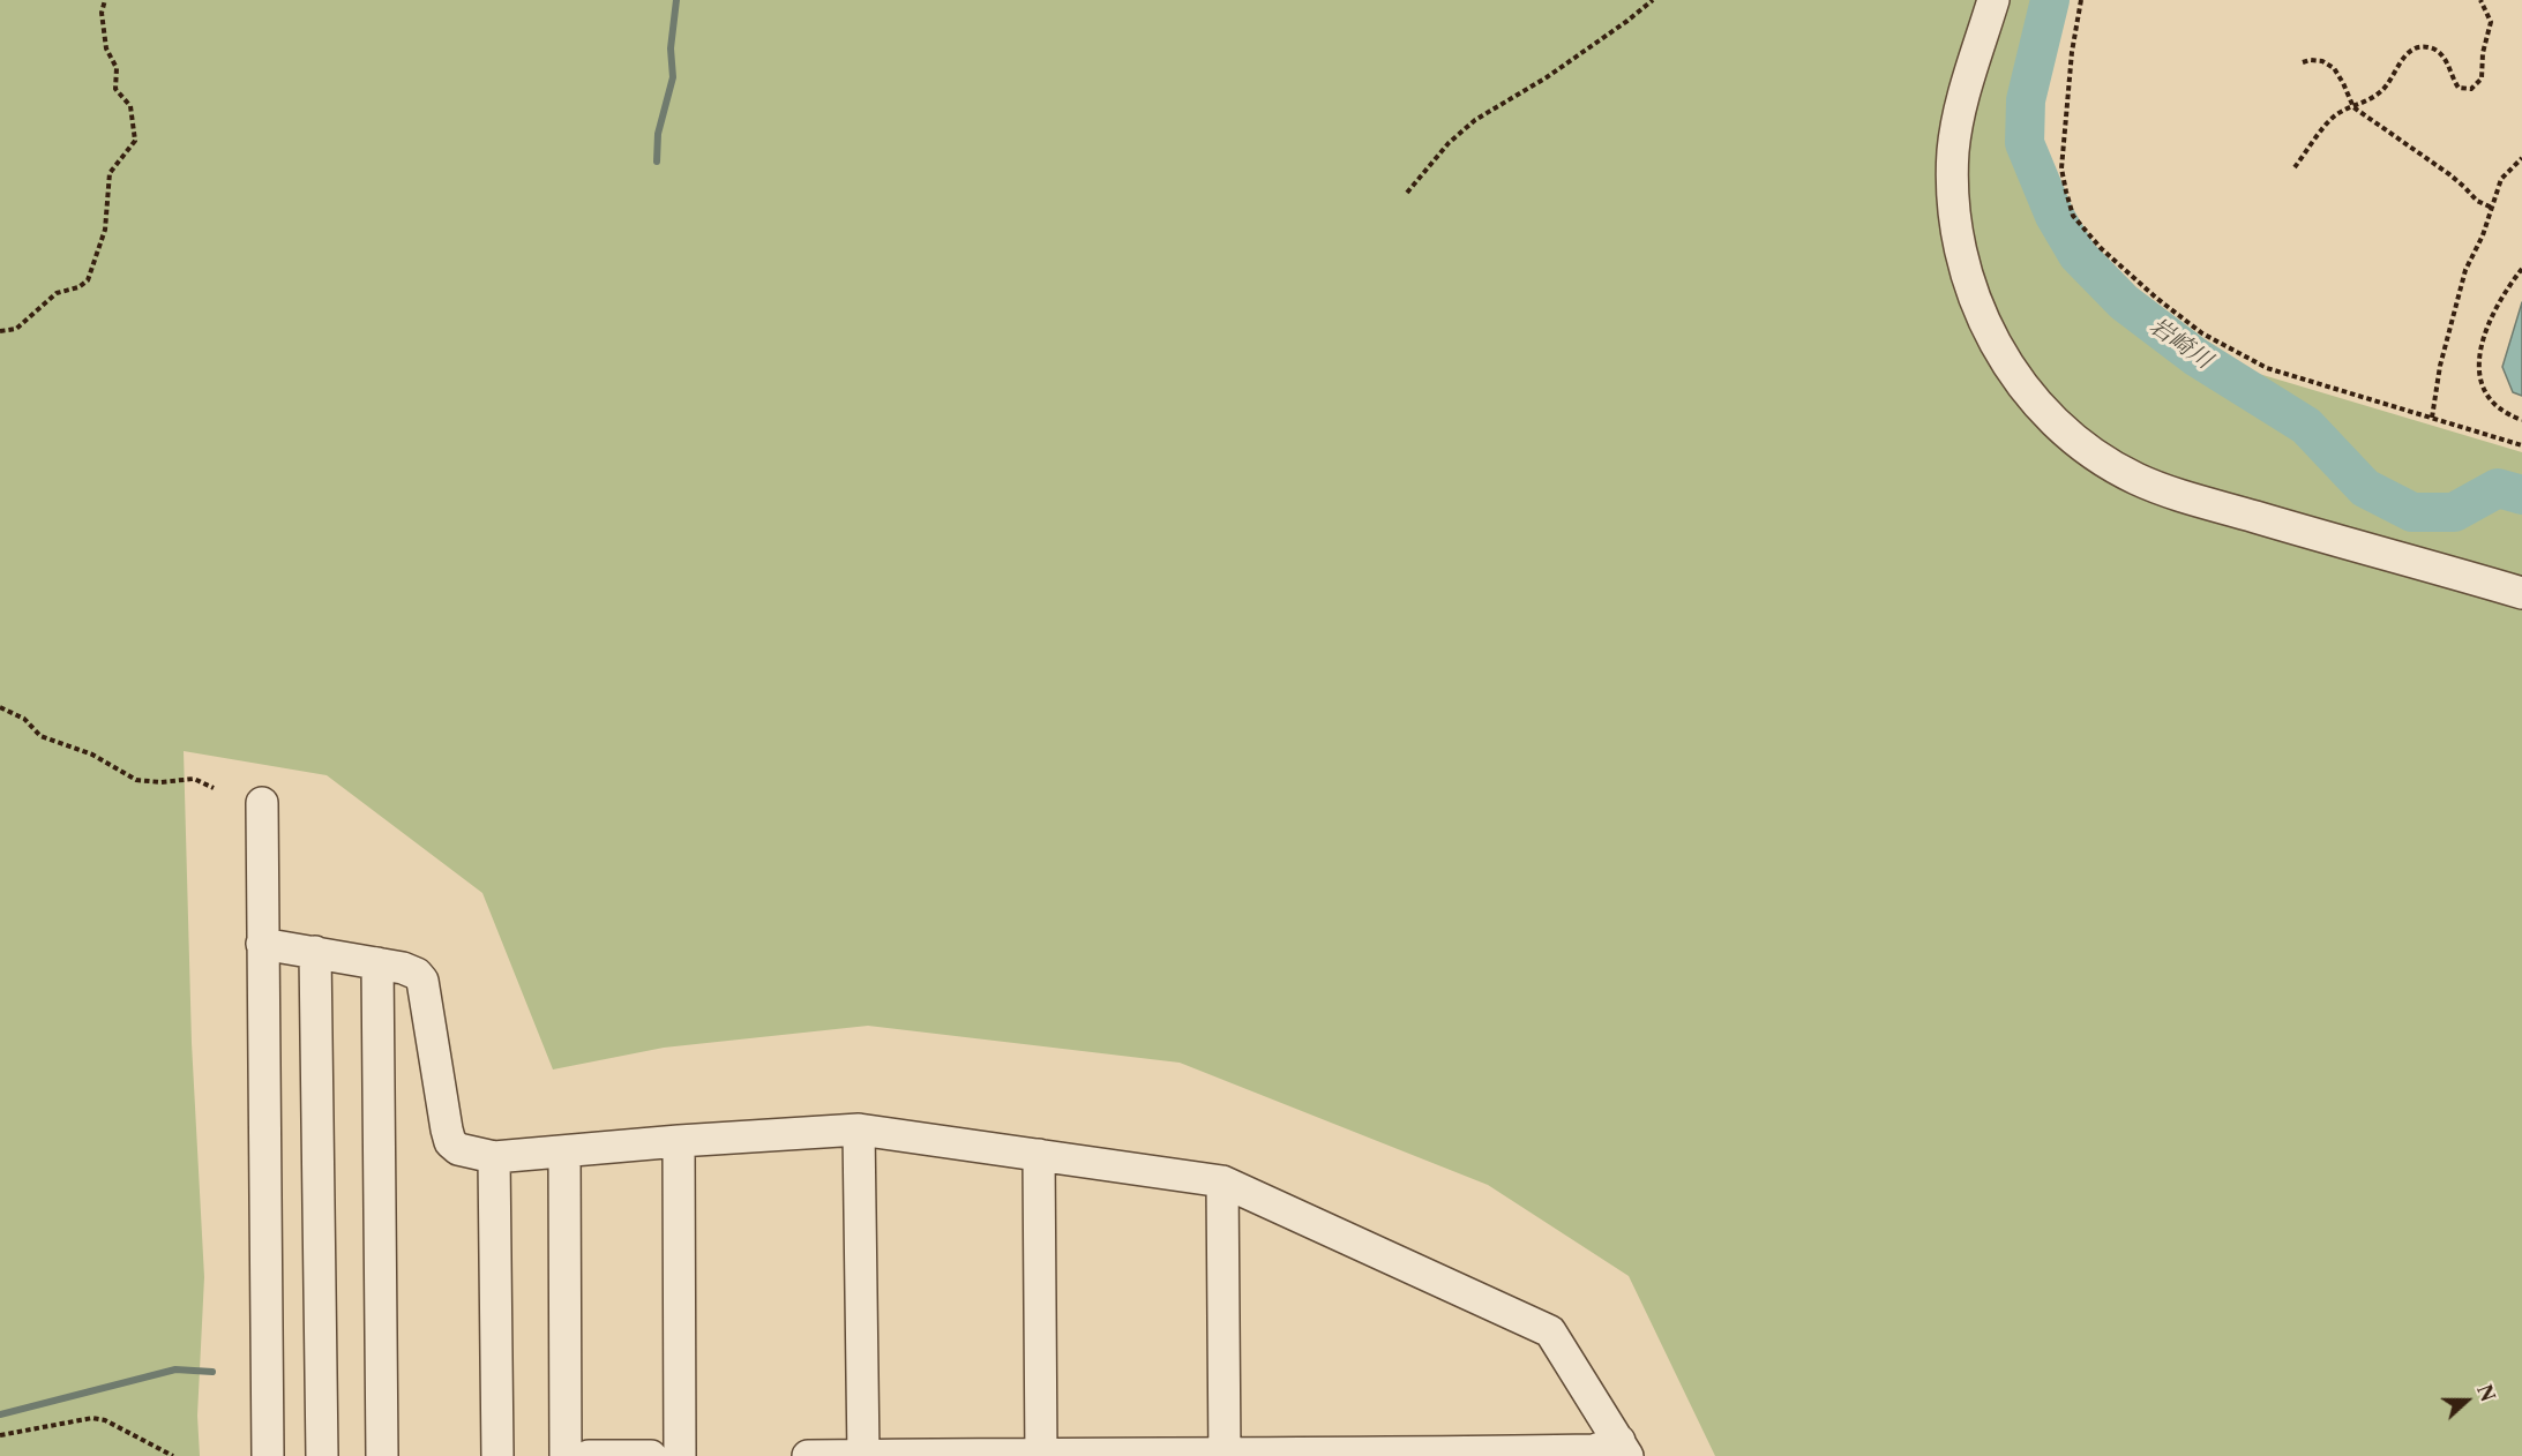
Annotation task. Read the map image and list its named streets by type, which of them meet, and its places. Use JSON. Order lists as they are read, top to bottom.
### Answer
{
  "water": ["岩崎川"],
  "north": "right"
}
